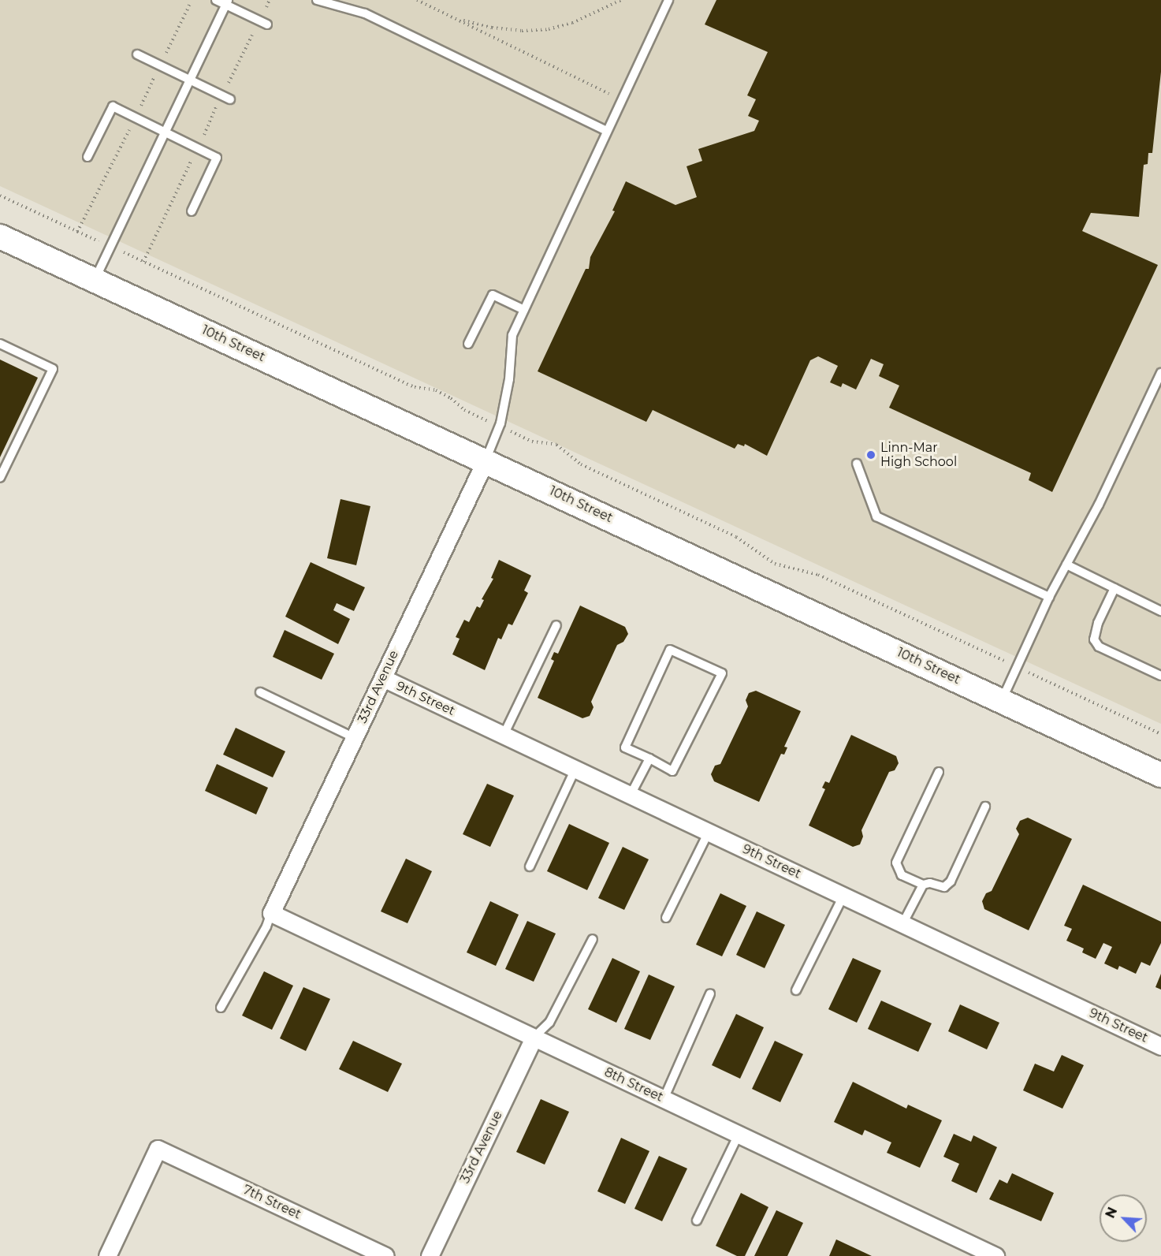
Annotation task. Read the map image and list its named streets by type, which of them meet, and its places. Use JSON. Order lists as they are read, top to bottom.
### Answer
{
  "streets": {
    "street": [
      "10th Street",
      "33rd Avenue",
      "9th Street",
      "8th Street",
      "7th Street"
    ]
  },
  "crossings": [
    ["10th Street", "33rd Avenue"],
    ["33rd Avenue", "9th Street"],
    ["33rd Avenue", "8th Street"]
  ],
  "places": ["Linn-Mar High School"],
  "north": "top left"
}
